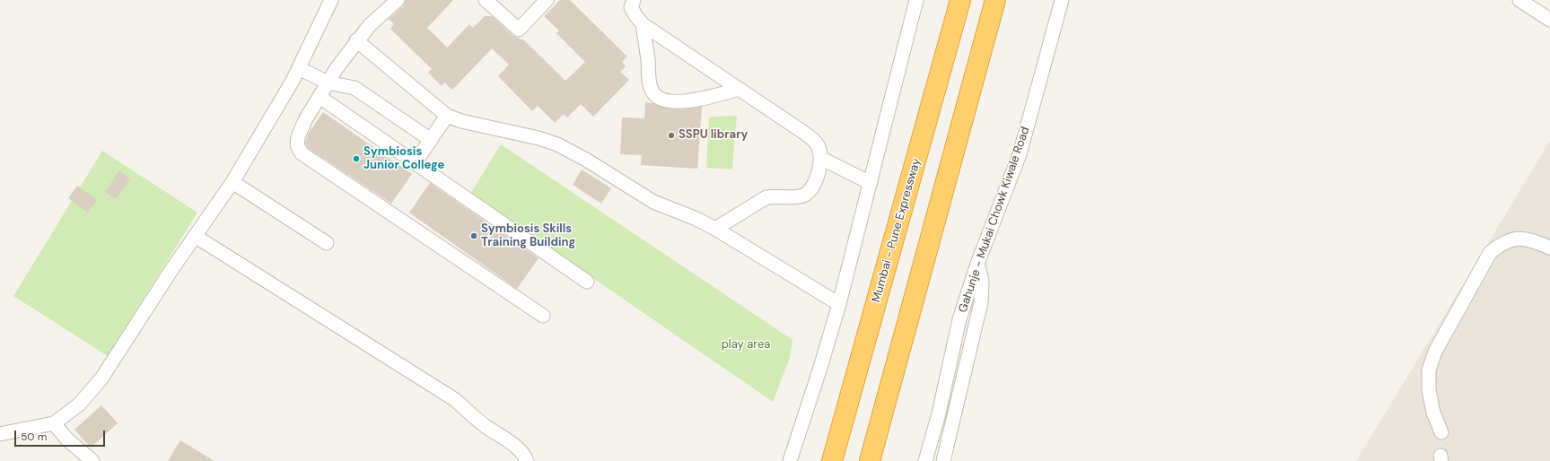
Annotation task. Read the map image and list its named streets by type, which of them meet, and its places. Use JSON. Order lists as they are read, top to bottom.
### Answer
{
  "streets": {
    "highway": ["Mumbai - Pune Expressway"],
    "street": ["Gahunje - Mukai Chowk Kiwale Road"]
  },
  "parks": ["play area"],
  "places": ["SSPU library", "Symbiosis Junior College", "Symbiosis Skills Training Building"],
  "scale_bar": "50 m"
}
